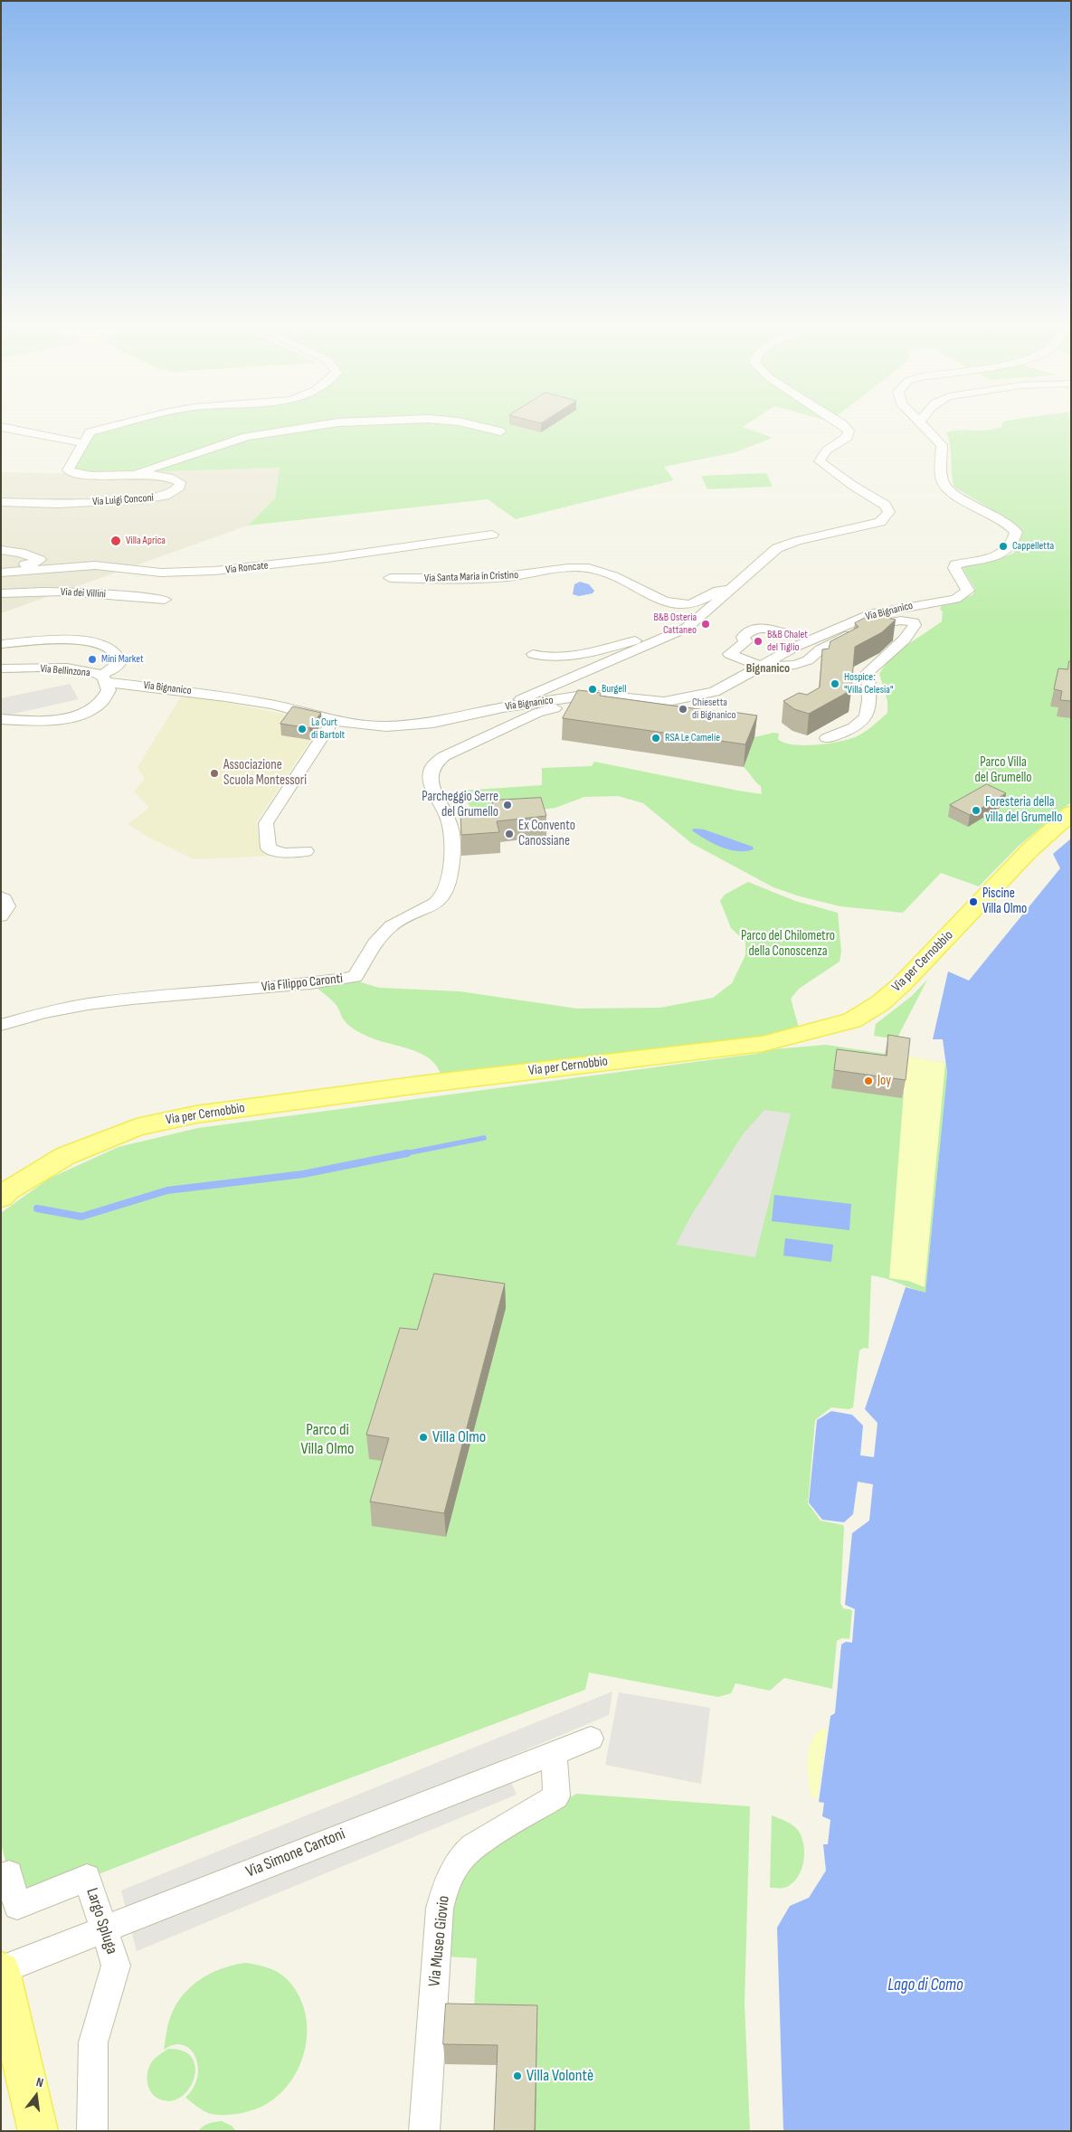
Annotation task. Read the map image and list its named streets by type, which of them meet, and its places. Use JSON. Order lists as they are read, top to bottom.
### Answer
{
  "streets": {
    "main road": ["Via per Cernobbio"],
    "street": [
      "Via Luigi Conconi",
      "Via Roncate",
      "Via Santa Maria in Cristino",
      "Via dei Villini",
      "Via Bignanico",
      "Via Bellinzona",
      "Via Filippo Caronti",
      "Via Simone Cantoni",
      "Largo Spluga",
      "Via Museo Giovio"
    ]
  },
  "crossings": [
    ["Via Bignanico", "Via Bellinzona"],
    ["Via Bignanico", "Via Filippo Caronti"],
    ["Via Simone Cantoni", "Largo Spluga"],
    ["Via Simone Cantoni", "Via Museo Giovio"]
  ],
  "districts": ["Bignanico"],
  "water": ["Lago di Como"],
  "parks": ["Parco Villa del Grumello", "Parco del Chilometro della Conoscenza", "Parco di Villa Olmo"],
  "places": [
    "Villa Aprica",
    "Cappelletta",
    "B&B Osteria Cattaneo",
    "B&B Chalet del Tiglio",
    "Mini Market",
    "Hospice: \"Villa Celesia\"",
    "Burgell",
    "Chiesetta di Bignanico",
    "La Curt di Bartolt",
    "RSA Le Camelie",
    "Associazione Scuola Montessori",
    "Parcheggio Serre del Grumello",
    "Foresteria della villa del Grumello",
    "Ex Convento Canossiane",
    "Piscine Villa Olmo",
    "Joy",
    "Villa Olmo",
    "Villa Volontè"
  ],
  "north": "top"
}
